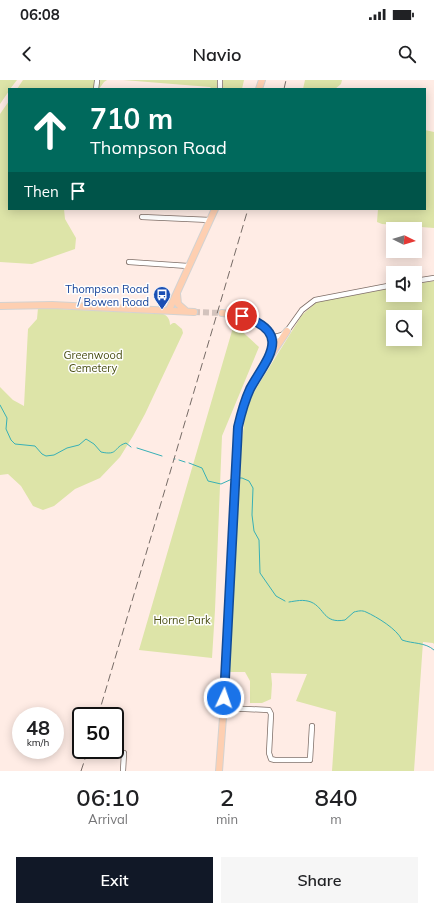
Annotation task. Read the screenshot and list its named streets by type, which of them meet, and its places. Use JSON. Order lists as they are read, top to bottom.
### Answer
{
  "parks": ["Greenwood Cemetery", "Horne Park"],
  "places": {
    "bus stop": ["Thompson Road / Bowen Road"]
  },
  "north": "right",
  "page": {
    "status": "06:08",
    "header": "Navio",
    "turn": ["710 m", "Thompson Road"],
    "then": "Then",
    "speed": "48 km/h",
    "limit": "50",
    "eta": [
      "06:10",
      "Arrival",
      "2",
      "min",
      "840",
      "m"
    ],
    "buttons": ["Exit", "Share"]
  }
}
